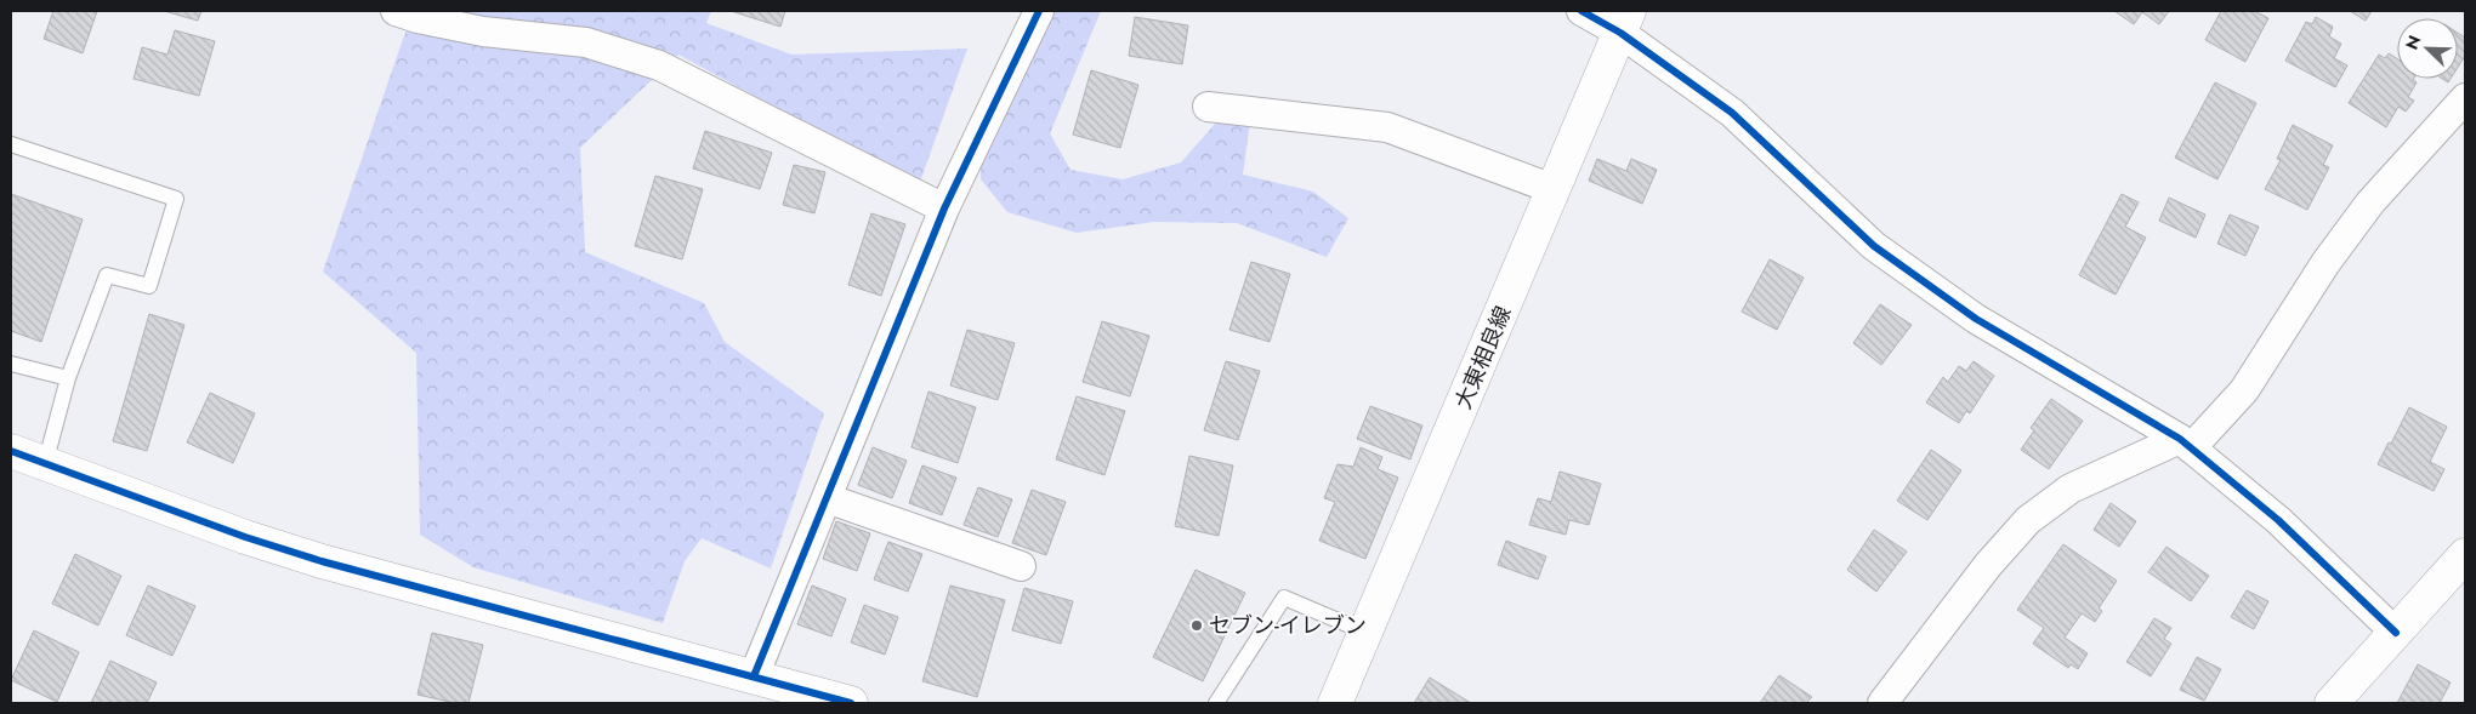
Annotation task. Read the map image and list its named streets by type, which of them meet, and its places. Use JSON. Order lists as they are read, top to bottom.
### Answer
{
  "streets": {
    "street": ["大東相良線"]
  },
  "places": ["セブン-イレブン"],
  "north": "top left"
}
